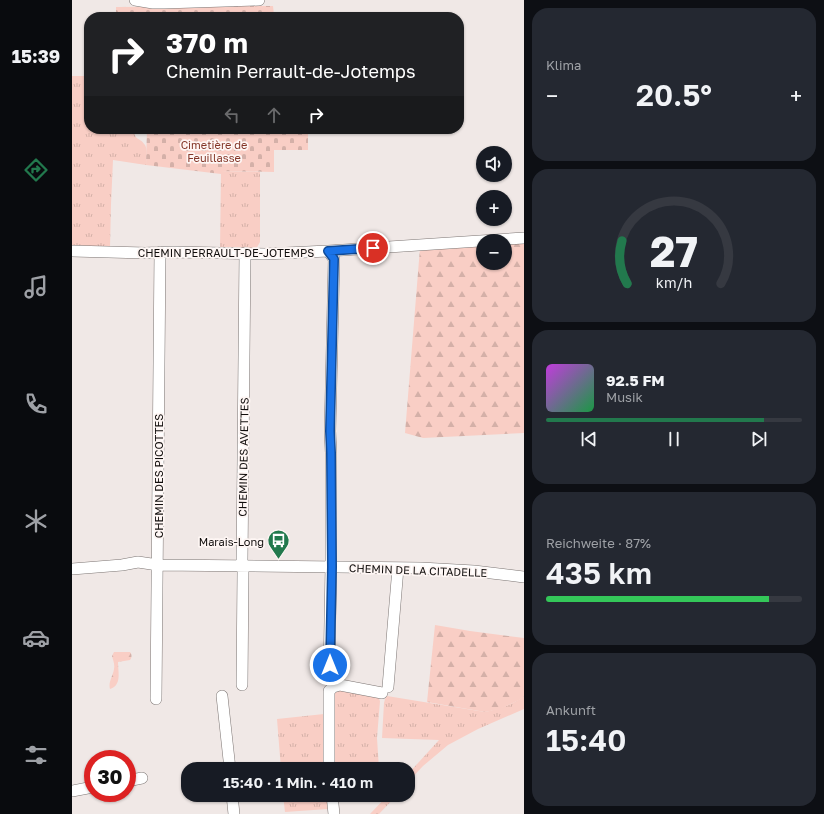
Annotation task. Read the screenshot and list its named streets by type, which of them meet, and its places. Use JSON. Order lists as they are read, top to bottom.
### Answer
{
  "streets": {
    "street": [
      "CHEMIN PERRAULT-DE-JOTEMPS",
      "CHEMIN DES AVETTES",
      "CHEMIN DES PICOTTES",
      "CHEMIN DE LA CITADELLE"
    ]
  },
  "crossings": [
    ["CHEMIN PERRAULT-DE-JOTEMPS", "CHEMIN DES AVETTES"],
    ["CHEMIN PERRAULT-DE-JOTEMPS", "CHEMIN DES PICOTTES"],
    ["CHEMIN DES AVETTES", "CHEMIN DE LA CITADELLE"],
    ["CHEMIN DES PICOTTES", "CHEMIN DE LA CITADELLE"]
  ],
  "parks": ["Cimetière de Feuillasse"],
  "places": {
    "bus stop": ["Marais-Long"]
  },
  "page": {
    "tabs": "15:39",
    "tile": [
      "Klima",
      ["Reichweite · 87%", "435 km"],
      ["Ankunft", "15:40"]
    ],
    "turn": ["370 m", "Chemin Perrault-de-Jotemps"],
    "heat": ["−", "20.5°", "+"],
    "map_buttons": ["+", "−"],
    "song": ["92.5 FM", "Musik"],
    "limit": "30",
    "trip": "15:40 · 1 Min. · 410 m",
    "gauge": ["27", "km/h"]
  }
}
